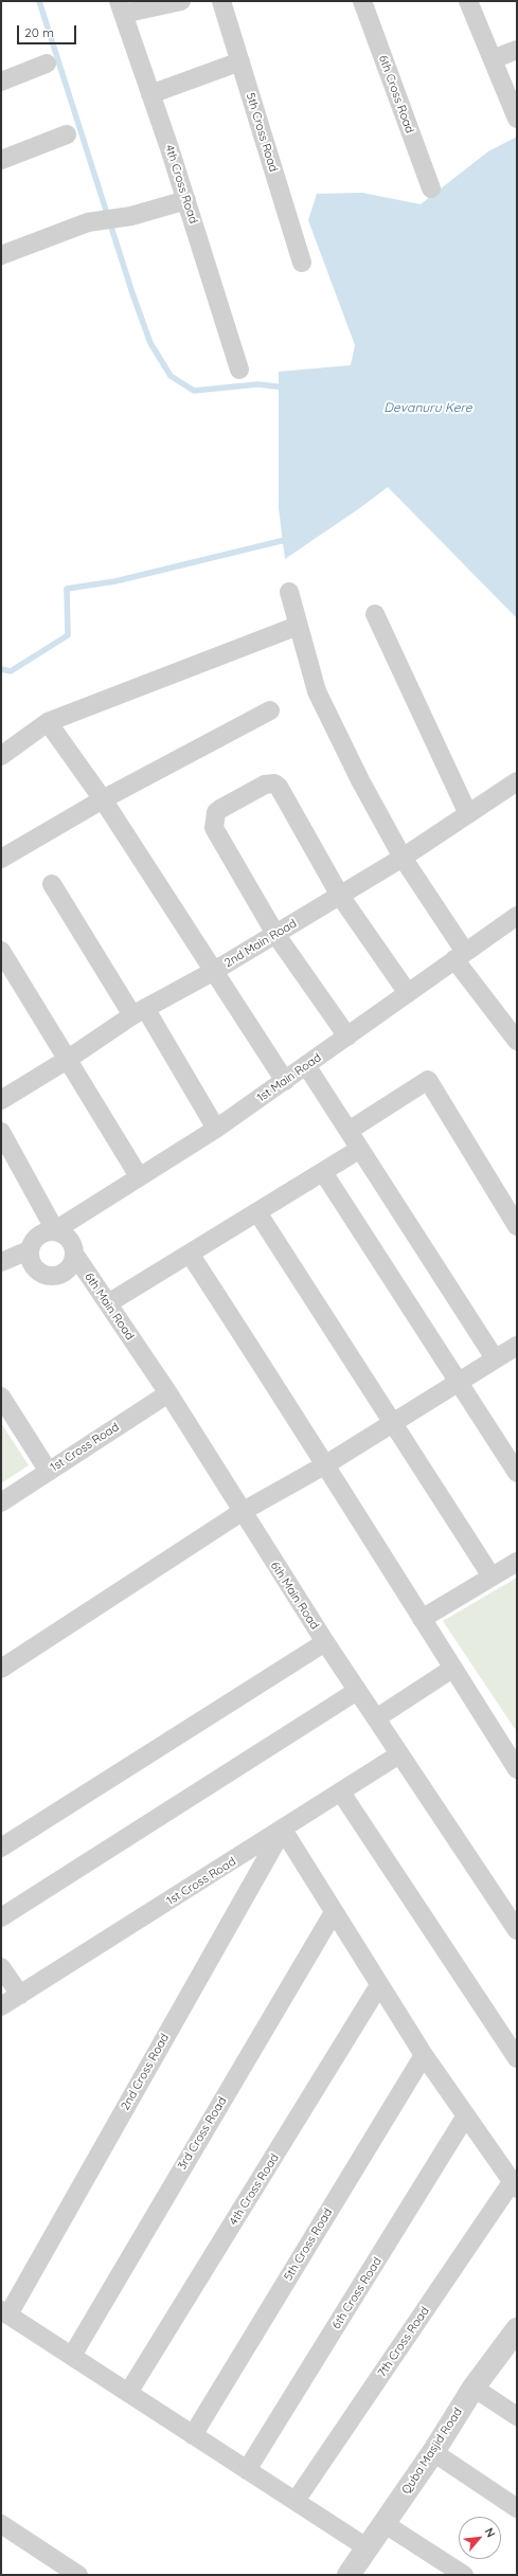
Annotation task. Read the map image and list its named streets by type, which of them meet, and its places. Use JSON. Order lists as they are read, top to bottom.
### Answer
{
  "streets": {
    "street": [
      "6th Cross Road",
      "5th Cross Road",
      "4th Cross Road",
      "2nd Main Road",
      "1st Main Road",
      "6th Main Road",
      "1st Cross Road",
      "2nd Cross Road",
      "3rd Cross Road",
      "7th Cross Road",
      "Quba Masjid Road"
    ]
  },
  "crossings": [
    ["1st Main Road", "6th Main Road"],
    ["6th Main Road", "1st Cross Road"],
    ["1st Cross Road", "2nd Cross Road"]
  ],
  "water": ["Devanuru Kere"],
  "scale_bar": "20 m",
  "north": "top right"
}
